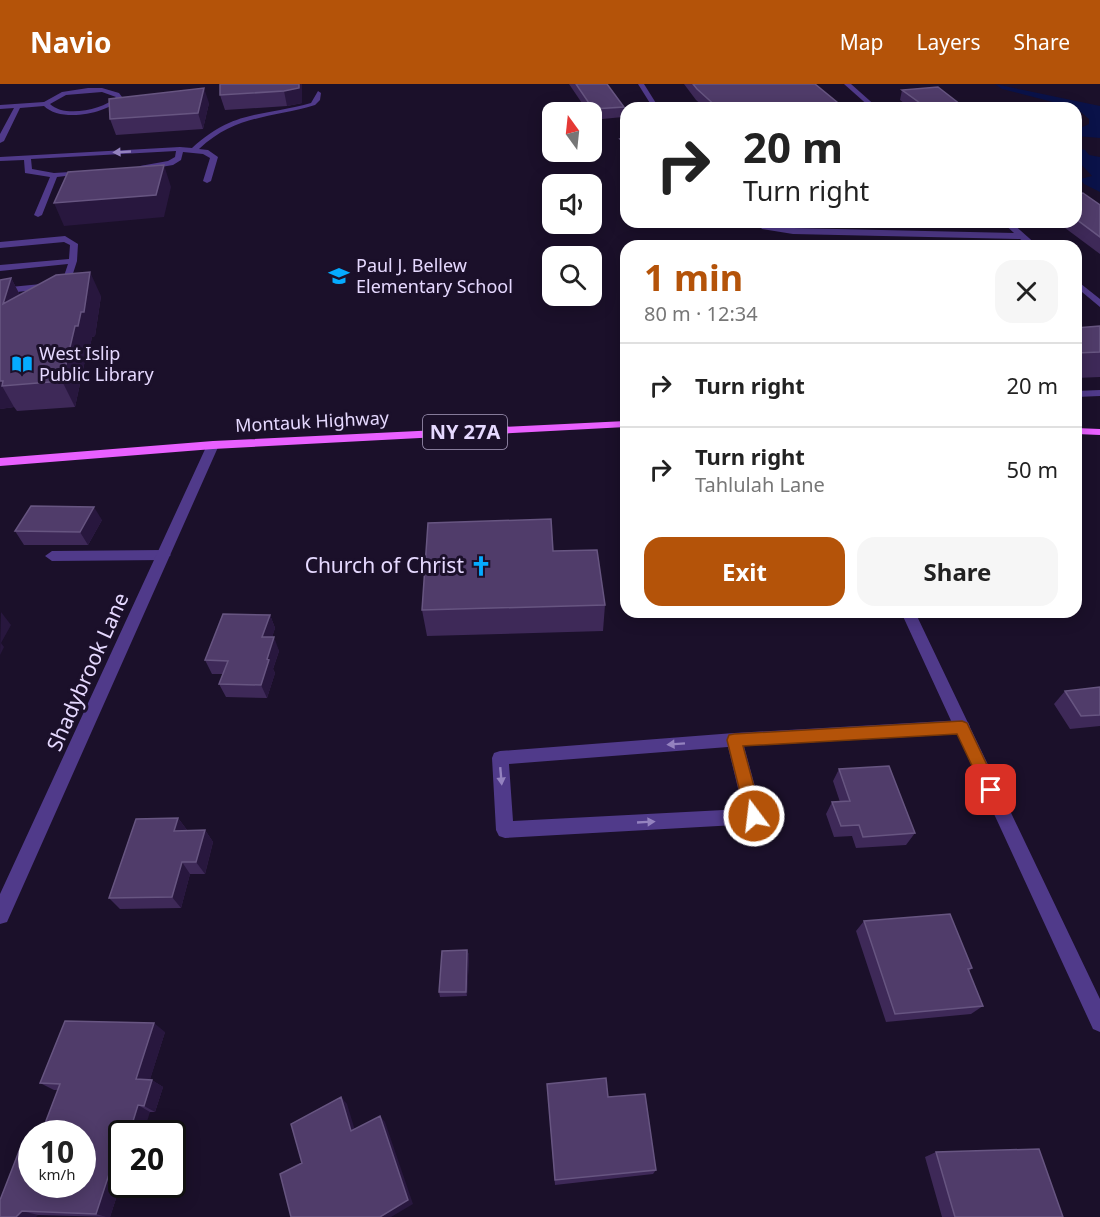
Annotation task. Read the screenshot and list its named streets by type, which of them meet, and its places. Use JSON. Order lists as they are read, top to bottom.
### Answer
{
  "streets": {
    "main road": ["Montauk Highway", "NY 27A"],
    "street": ["Shadybrook Lane"]
  },
  "crossings": [
    ["Montauk Highway", "Shadybrook Lane"]
  ],
  "places": {
    "school or university": ["Paul J. Bellew Elementary School"],
    "library": ["West Islip Public Library"],
    "church": ["Church of Christ"]
  },
  "north": "top",
  "page": {
    "header": "Navio",
    "nav": ["Map", "Layers", "Share"],
    "turn": ["20 m", "Turn right"],
    "heading": ["1 min", "80 m · 12:34"],
    "list": [
      {
        "name": "Turn right",
        "value": "20 m"
      },
      {
        "name": "Turn right",
        "note": "Tahlulah Lane",
        "value": "50 m"
      }
    ],
    "buttons": ["Exit", "Share"],
    "speed": "10 km/h",
    "limit": "20"
  }
}
